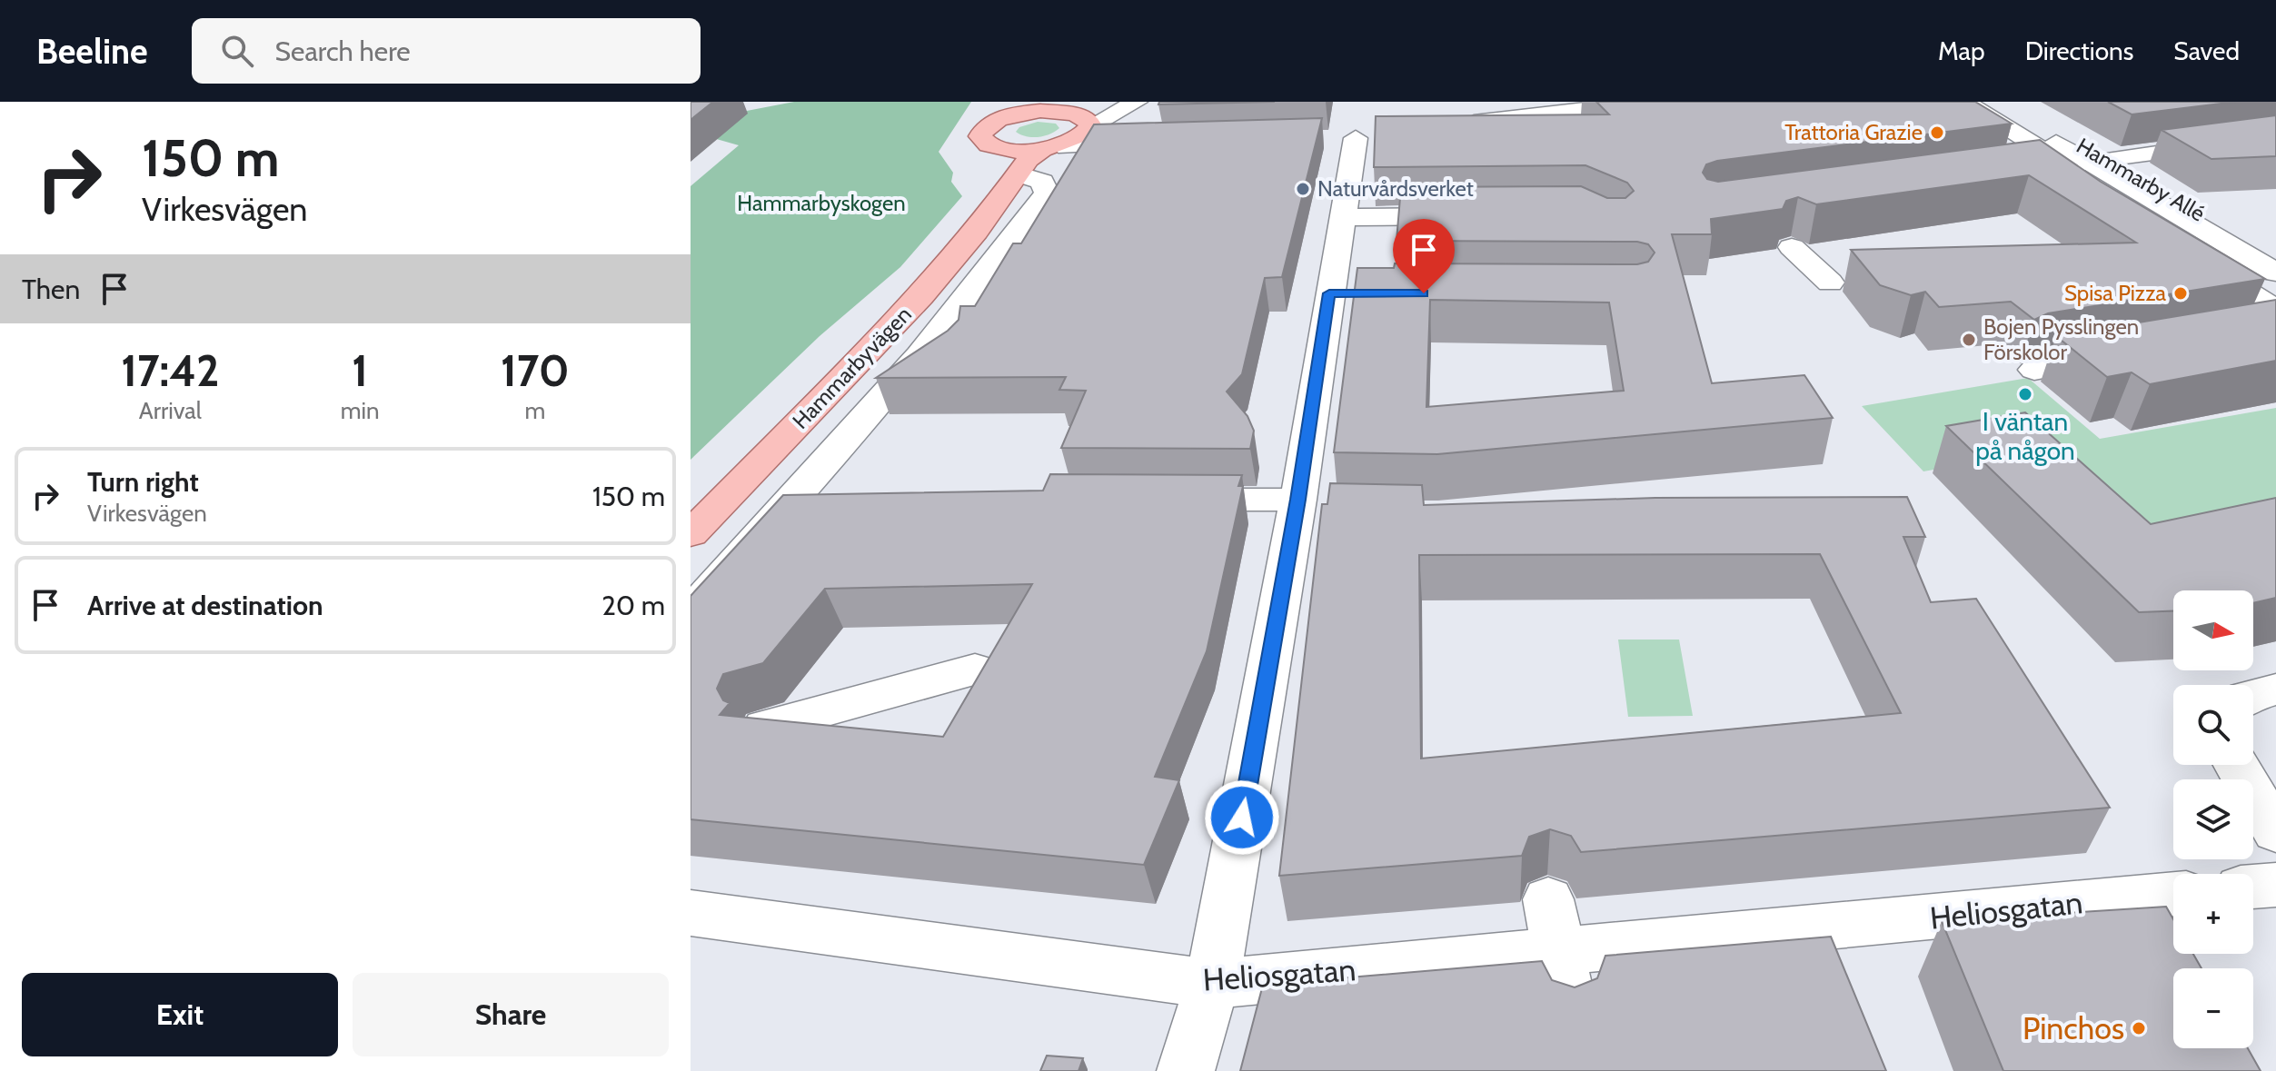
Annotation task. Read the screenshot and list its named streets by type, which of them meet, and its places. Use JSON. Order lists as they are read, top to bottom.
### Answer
{
  "streets": {
    "main road": ["Hammarbyvägen"],
    "street": ["Hammarby Allé", "Heliosgatan"]
  },
  "parks": ["Hammarbyskogen"],
  "places": [
    "Trattoria Grazie",
    "Naturvårdsverket",
    "Spisa Pizza",
    "Bojen Pysslingen Förskolor",
    "I väntan på någon",
    "Pinchos"
  ],
  "north": "right",
  "page": {
    "header": "Beeline",
    "search": "Search here",
    "nav": ["Map", "Directions", "Saved"],
    "turn": ["150 m", "Virkesvägen"],
    "then": "Then",
    "eta": [
      "17:42",
      "Arrival",
      "1",
      "min",
      "170",
      "m"
    ],
    "list": [
      {
        "name": "Turn right",
        "note": "Virkesvägen",
        "value": "150 m"
      },
      {
        "name": "Arrive at destination",
        "value": "20 m"
      }
    ],
    "map_buttons": ["+", "−"],
    "buttons": ["Exit", "Share"]
  }
}
